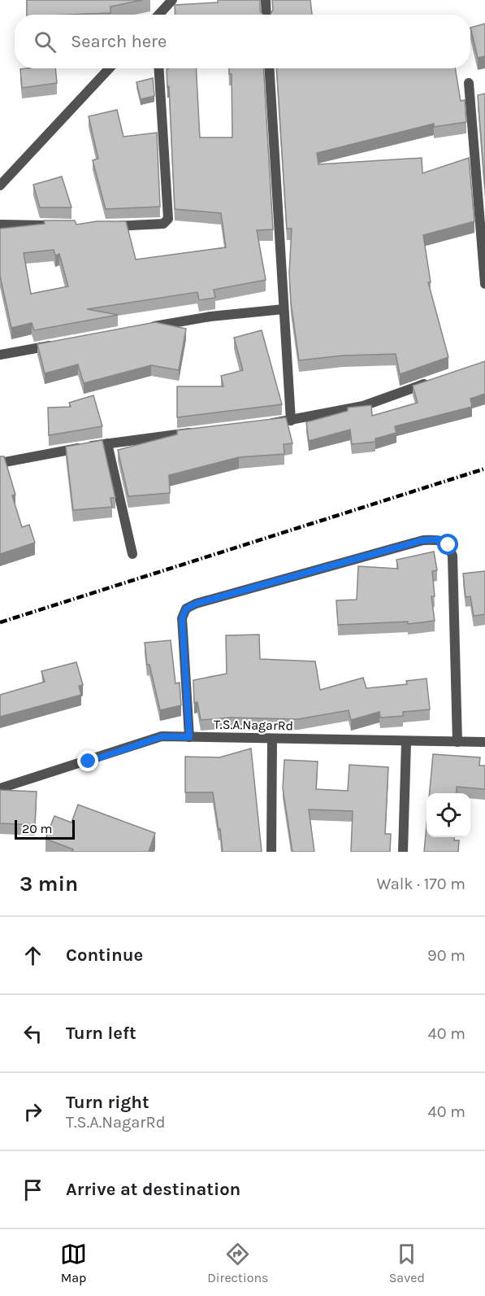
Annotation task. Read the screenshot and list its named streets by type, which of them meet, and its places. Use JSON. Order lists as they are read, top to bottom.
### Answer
{
  "streets": {
    "street": ["T.S.A.NagarRd"]
  },
  "scale_bar": "20 m",
  "page": {
    "search": "Search here",
    "scale": "20 m",
    "heading": ["3 min", "Walk · 170 m"],
    "list": [
      ["Continue", "90 m"],
      ["Turn left", "40 m"],
      ["Turn right", "T.S.A.NagarRd", "40 m"],
      "Arrive at destination"
    ],
    "nav": ["Map", "Directions", "Saved"]
  }
}
